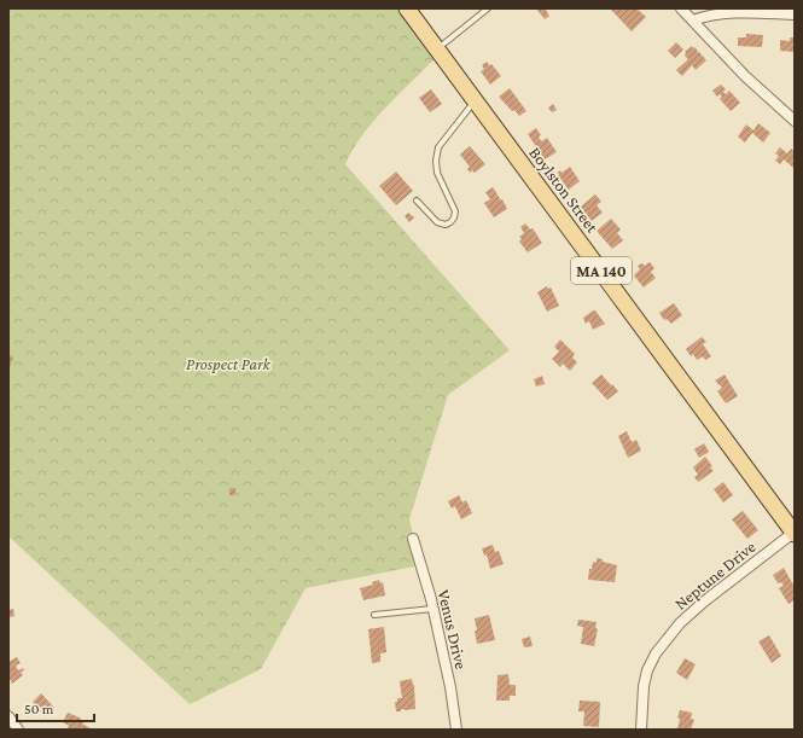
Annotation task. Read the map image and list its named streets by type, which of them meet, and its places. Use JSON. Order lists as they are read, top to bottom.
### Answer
{
  "streets": {
    "main road": ["Boylston Street", "MA 140"],
    "street": ["Neptune Drive", "Venus Drive"]
  },
  "crossings": [
    ["Boylston Street", "Neptune Drive"]
  ],
  "parks": ["Prospect Park"],
  "scale_bar": "50 m"
}
